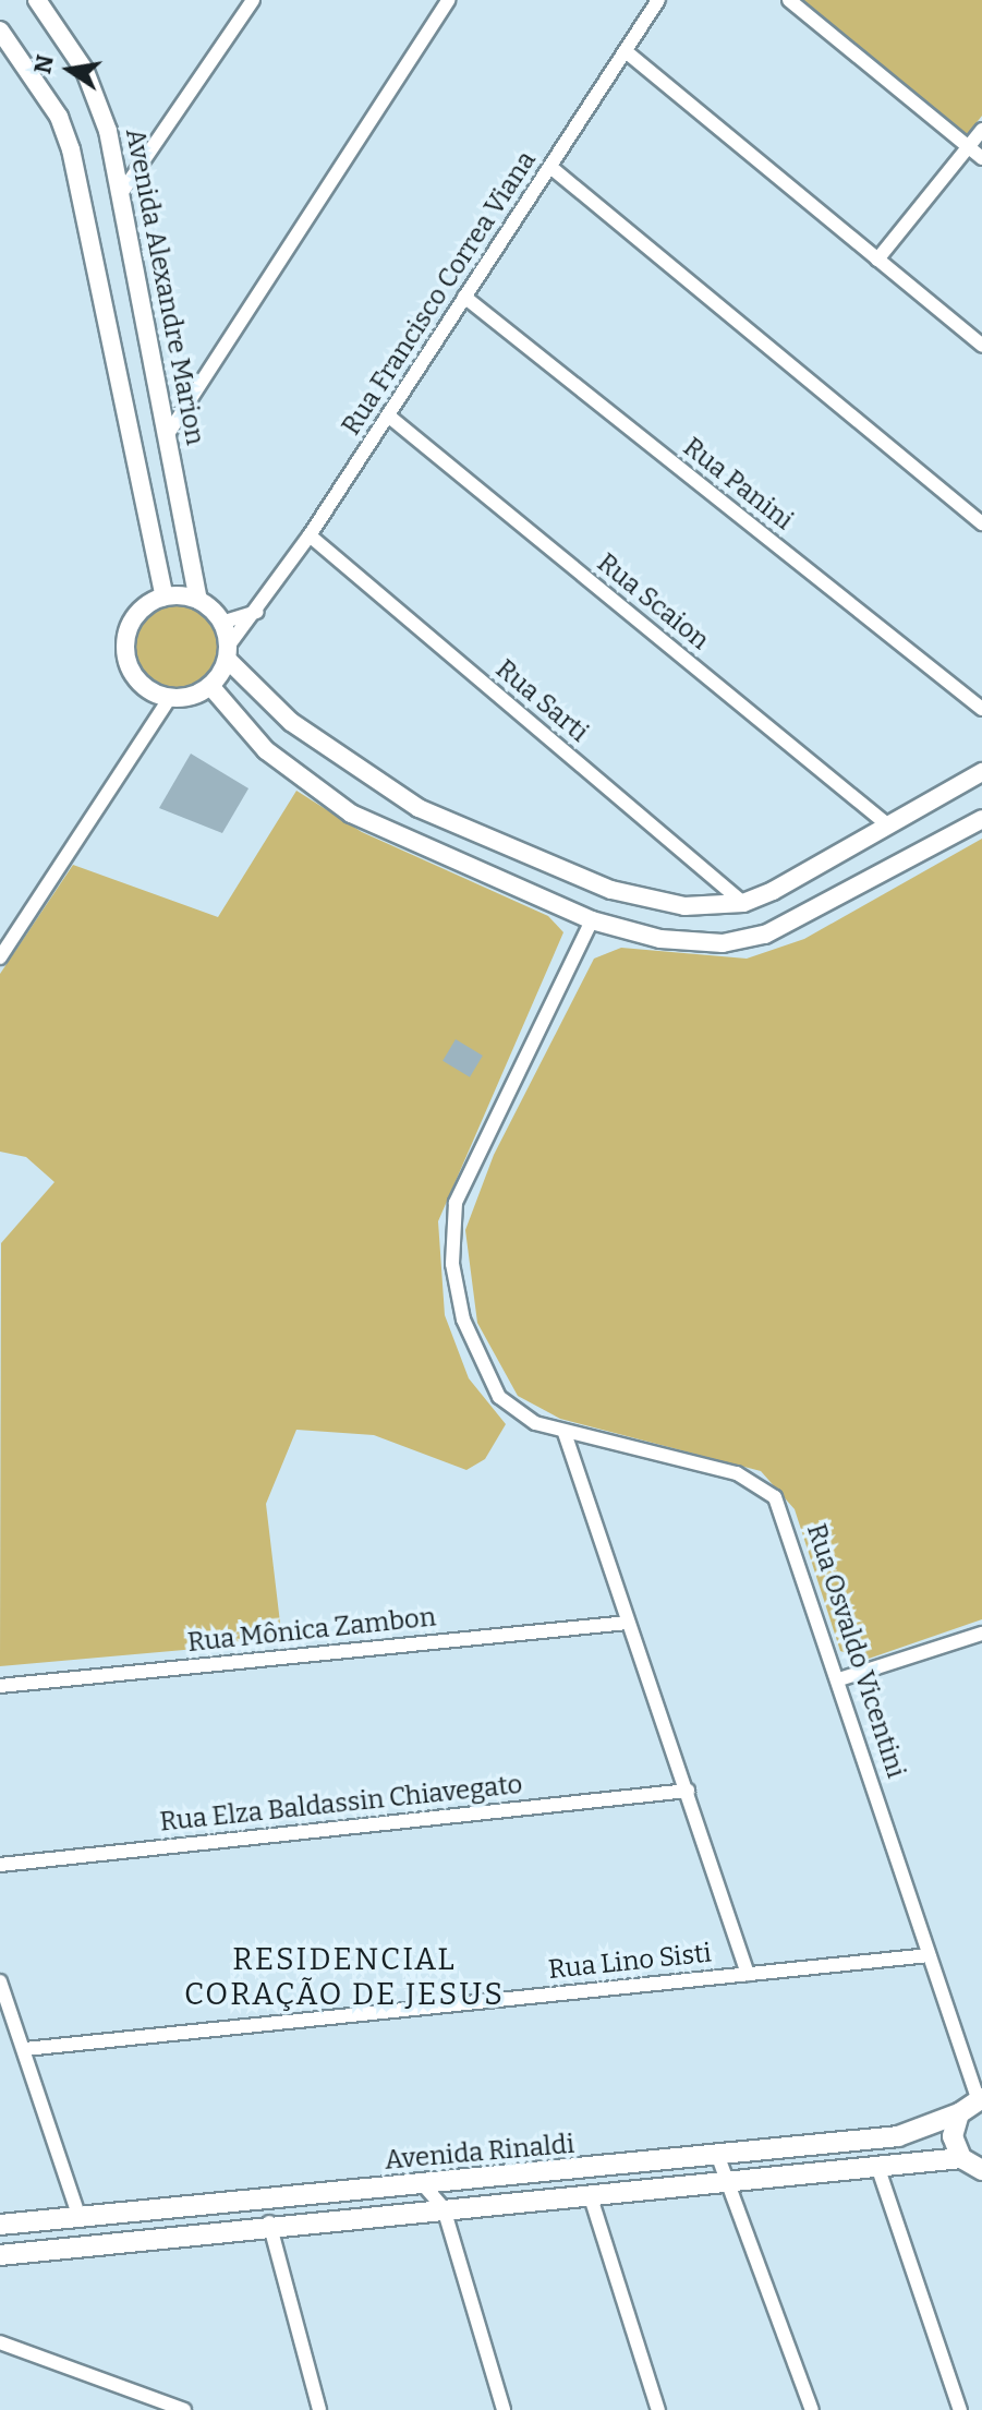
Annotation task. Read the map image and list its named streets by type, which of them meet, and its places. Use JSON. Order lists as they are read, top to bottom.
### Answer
{
  "streets": {
    "main road": ["Avenida Rinaldi"],
    "street": [
      "Avenida Alexandre Marion",
      "Rua Francisco Correa Viana",
      "Rua Panini",
      "Rua Scaion",
      "Rua Sarti",
      "Rua Mônica Zambon",
      "Rua Osvaldo Vicentini",
      "Rua Elza Baldassin Chiavegato",
      "Rua Lino Sisti"
    ]
  },
  "crossings": [
    ["Avenida Alexandre Marion", "Rua Francisco Correa Viana"],
    ["Rua Francisco Correa Viana", "Rua Panini"],
    ["Rua Francisco Correa Viana", "Rua Scaion"],
    ["Rua Francisco Correa Viana", "Rua Sarti"],
    ["Rua Osvaldo Vicentini", "Rua Lino Sisti"],
    ["Rua Osvaldo Vicentini", "Avenida Rinaldi"]
  ],
  "districts": ["RESIDENCIAL CORAÇÃO DE JESUS"],
  "north": "left"
}
